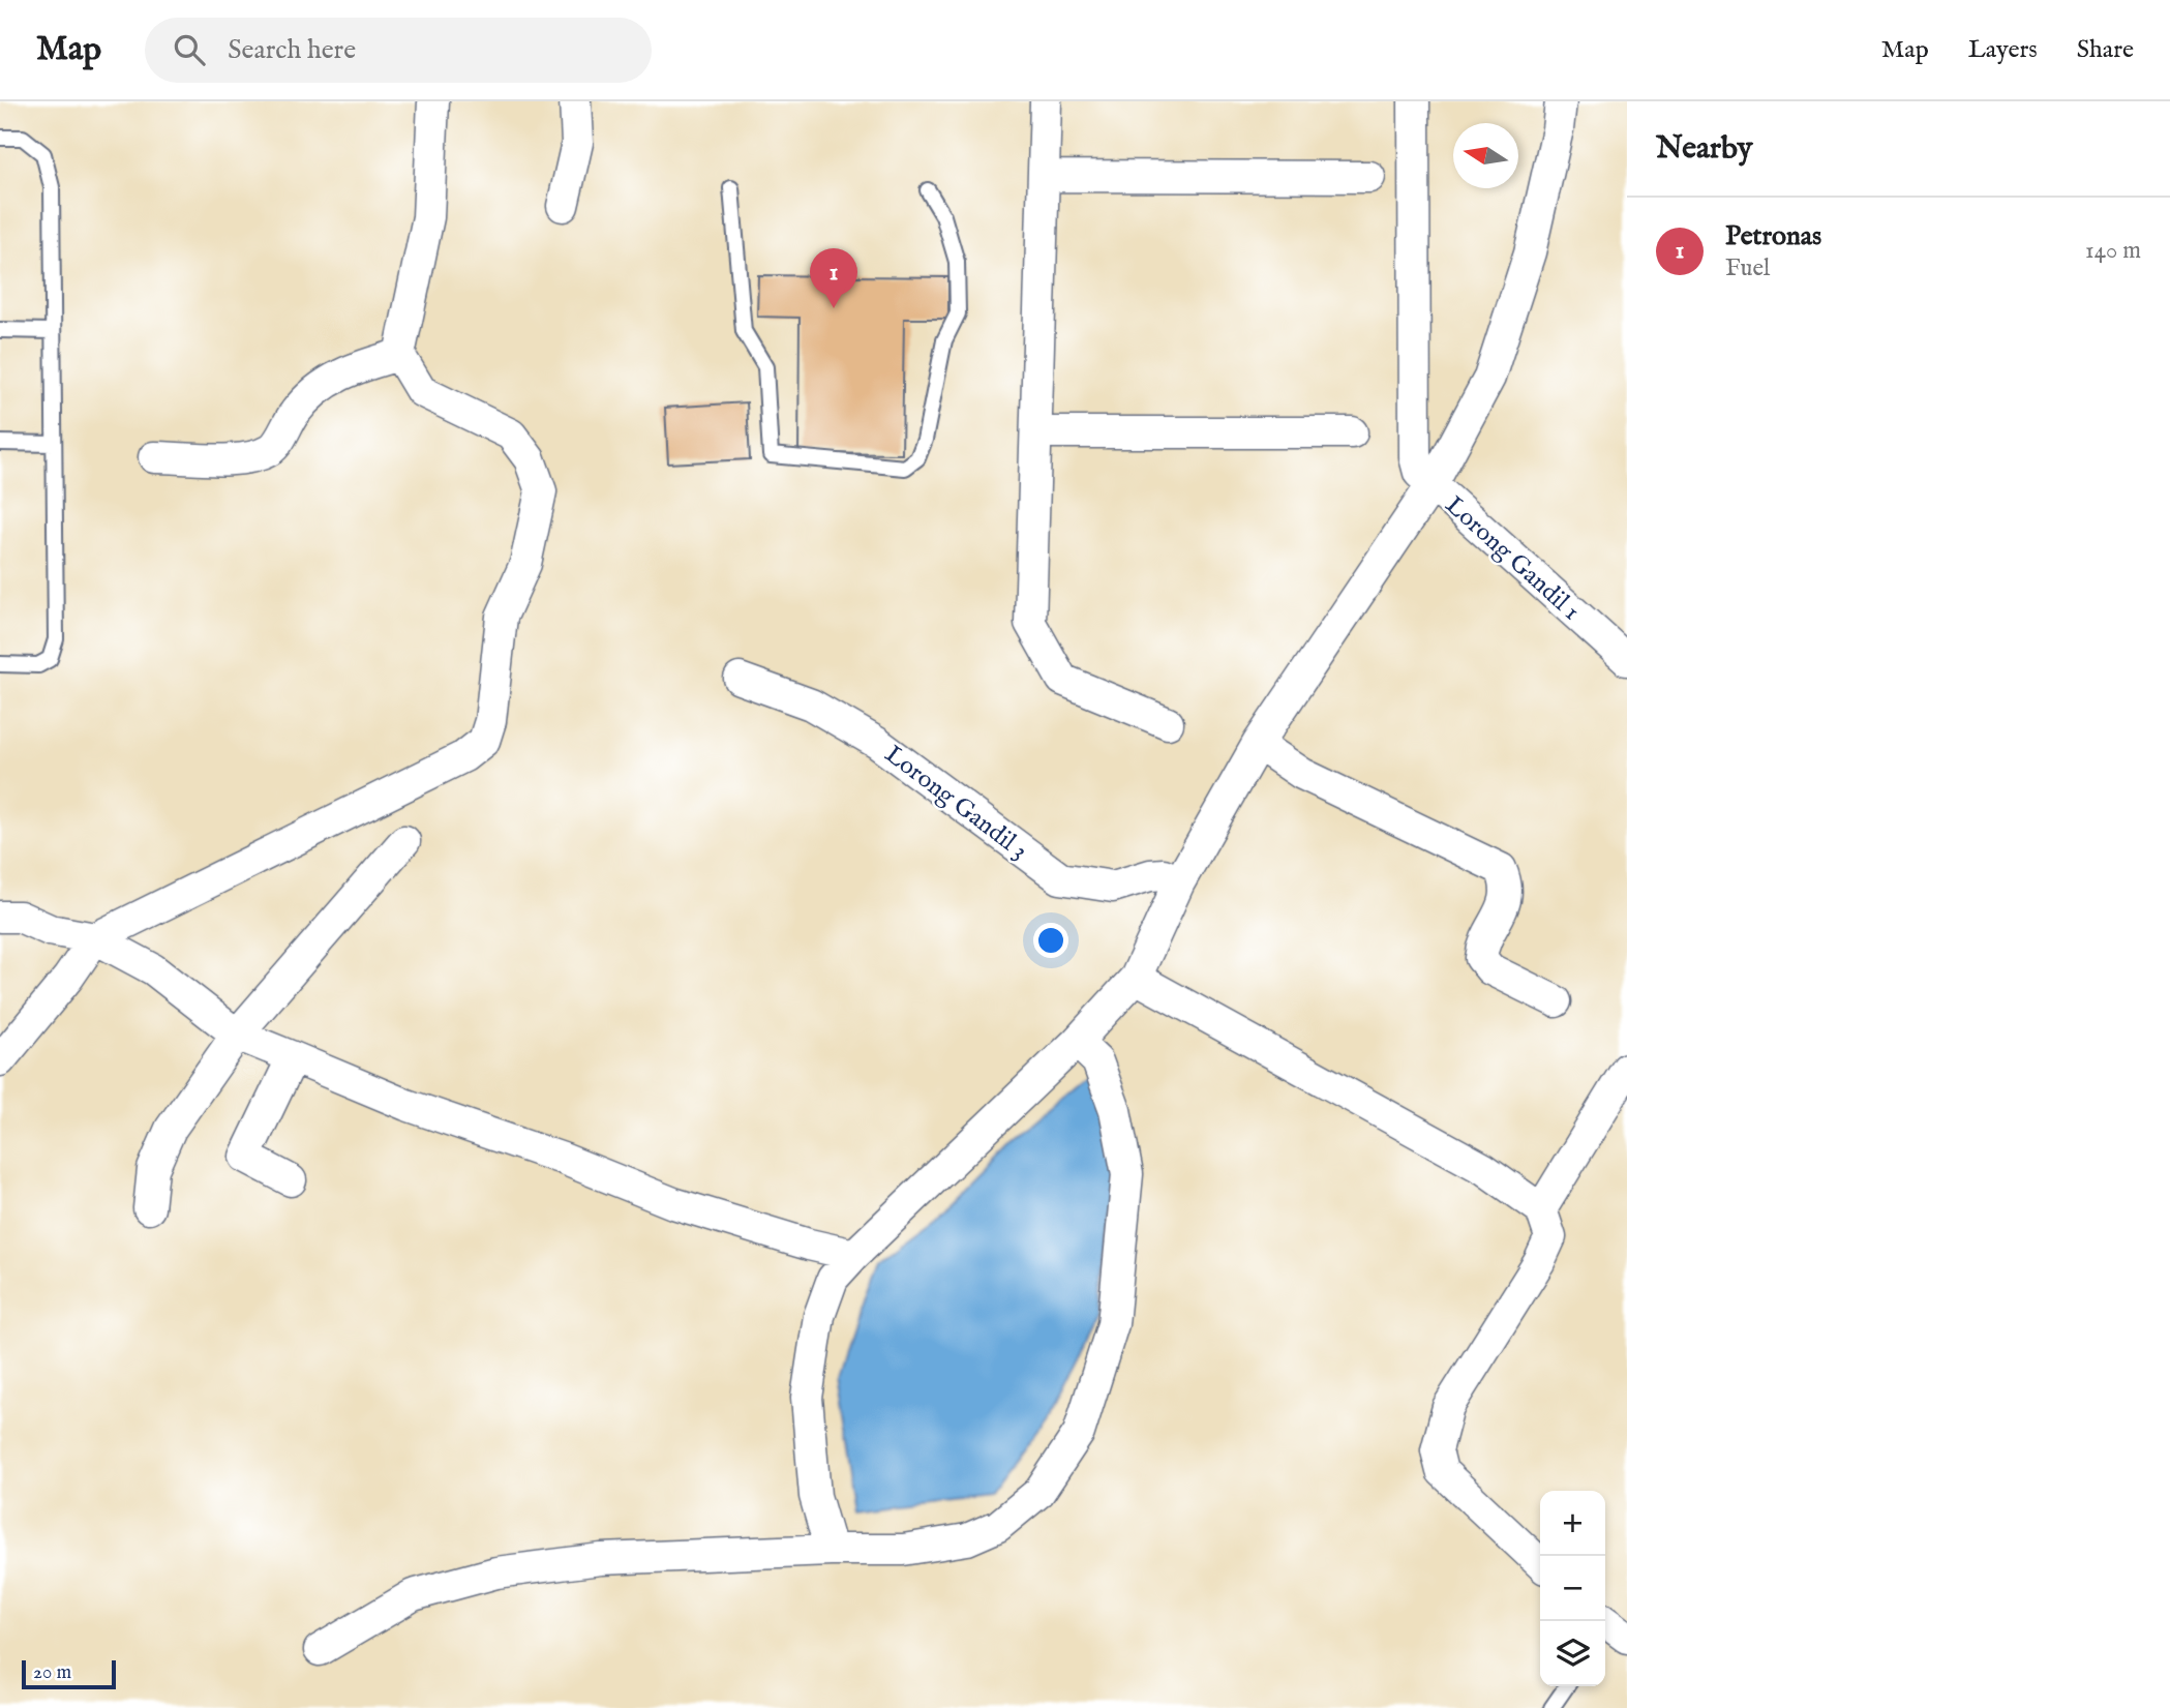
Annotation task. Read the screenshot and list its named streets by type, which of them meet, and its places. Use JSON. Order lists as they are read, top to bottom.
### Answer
{
  "streets": {
    "street": ["Lorong Gandil 1", "Lorong Gandil 3"]
  },
  "scale_bar": "20 m",
  "north": "left",
  "page": {
    "header": "Map",
    "search": "Search here",
    "nav": ["Map", "Layers", "Share"],
    "heading": "Nearby",
    "list": [
      {
        "mark": "1",
        "name": "Petronas",
        "note": "Fuel",
        "value": "140 m"
      }
    ],
    "pins": "1",
    "map_buttons": ["+", "−"],
    "scale": "20 m"
  }
}
